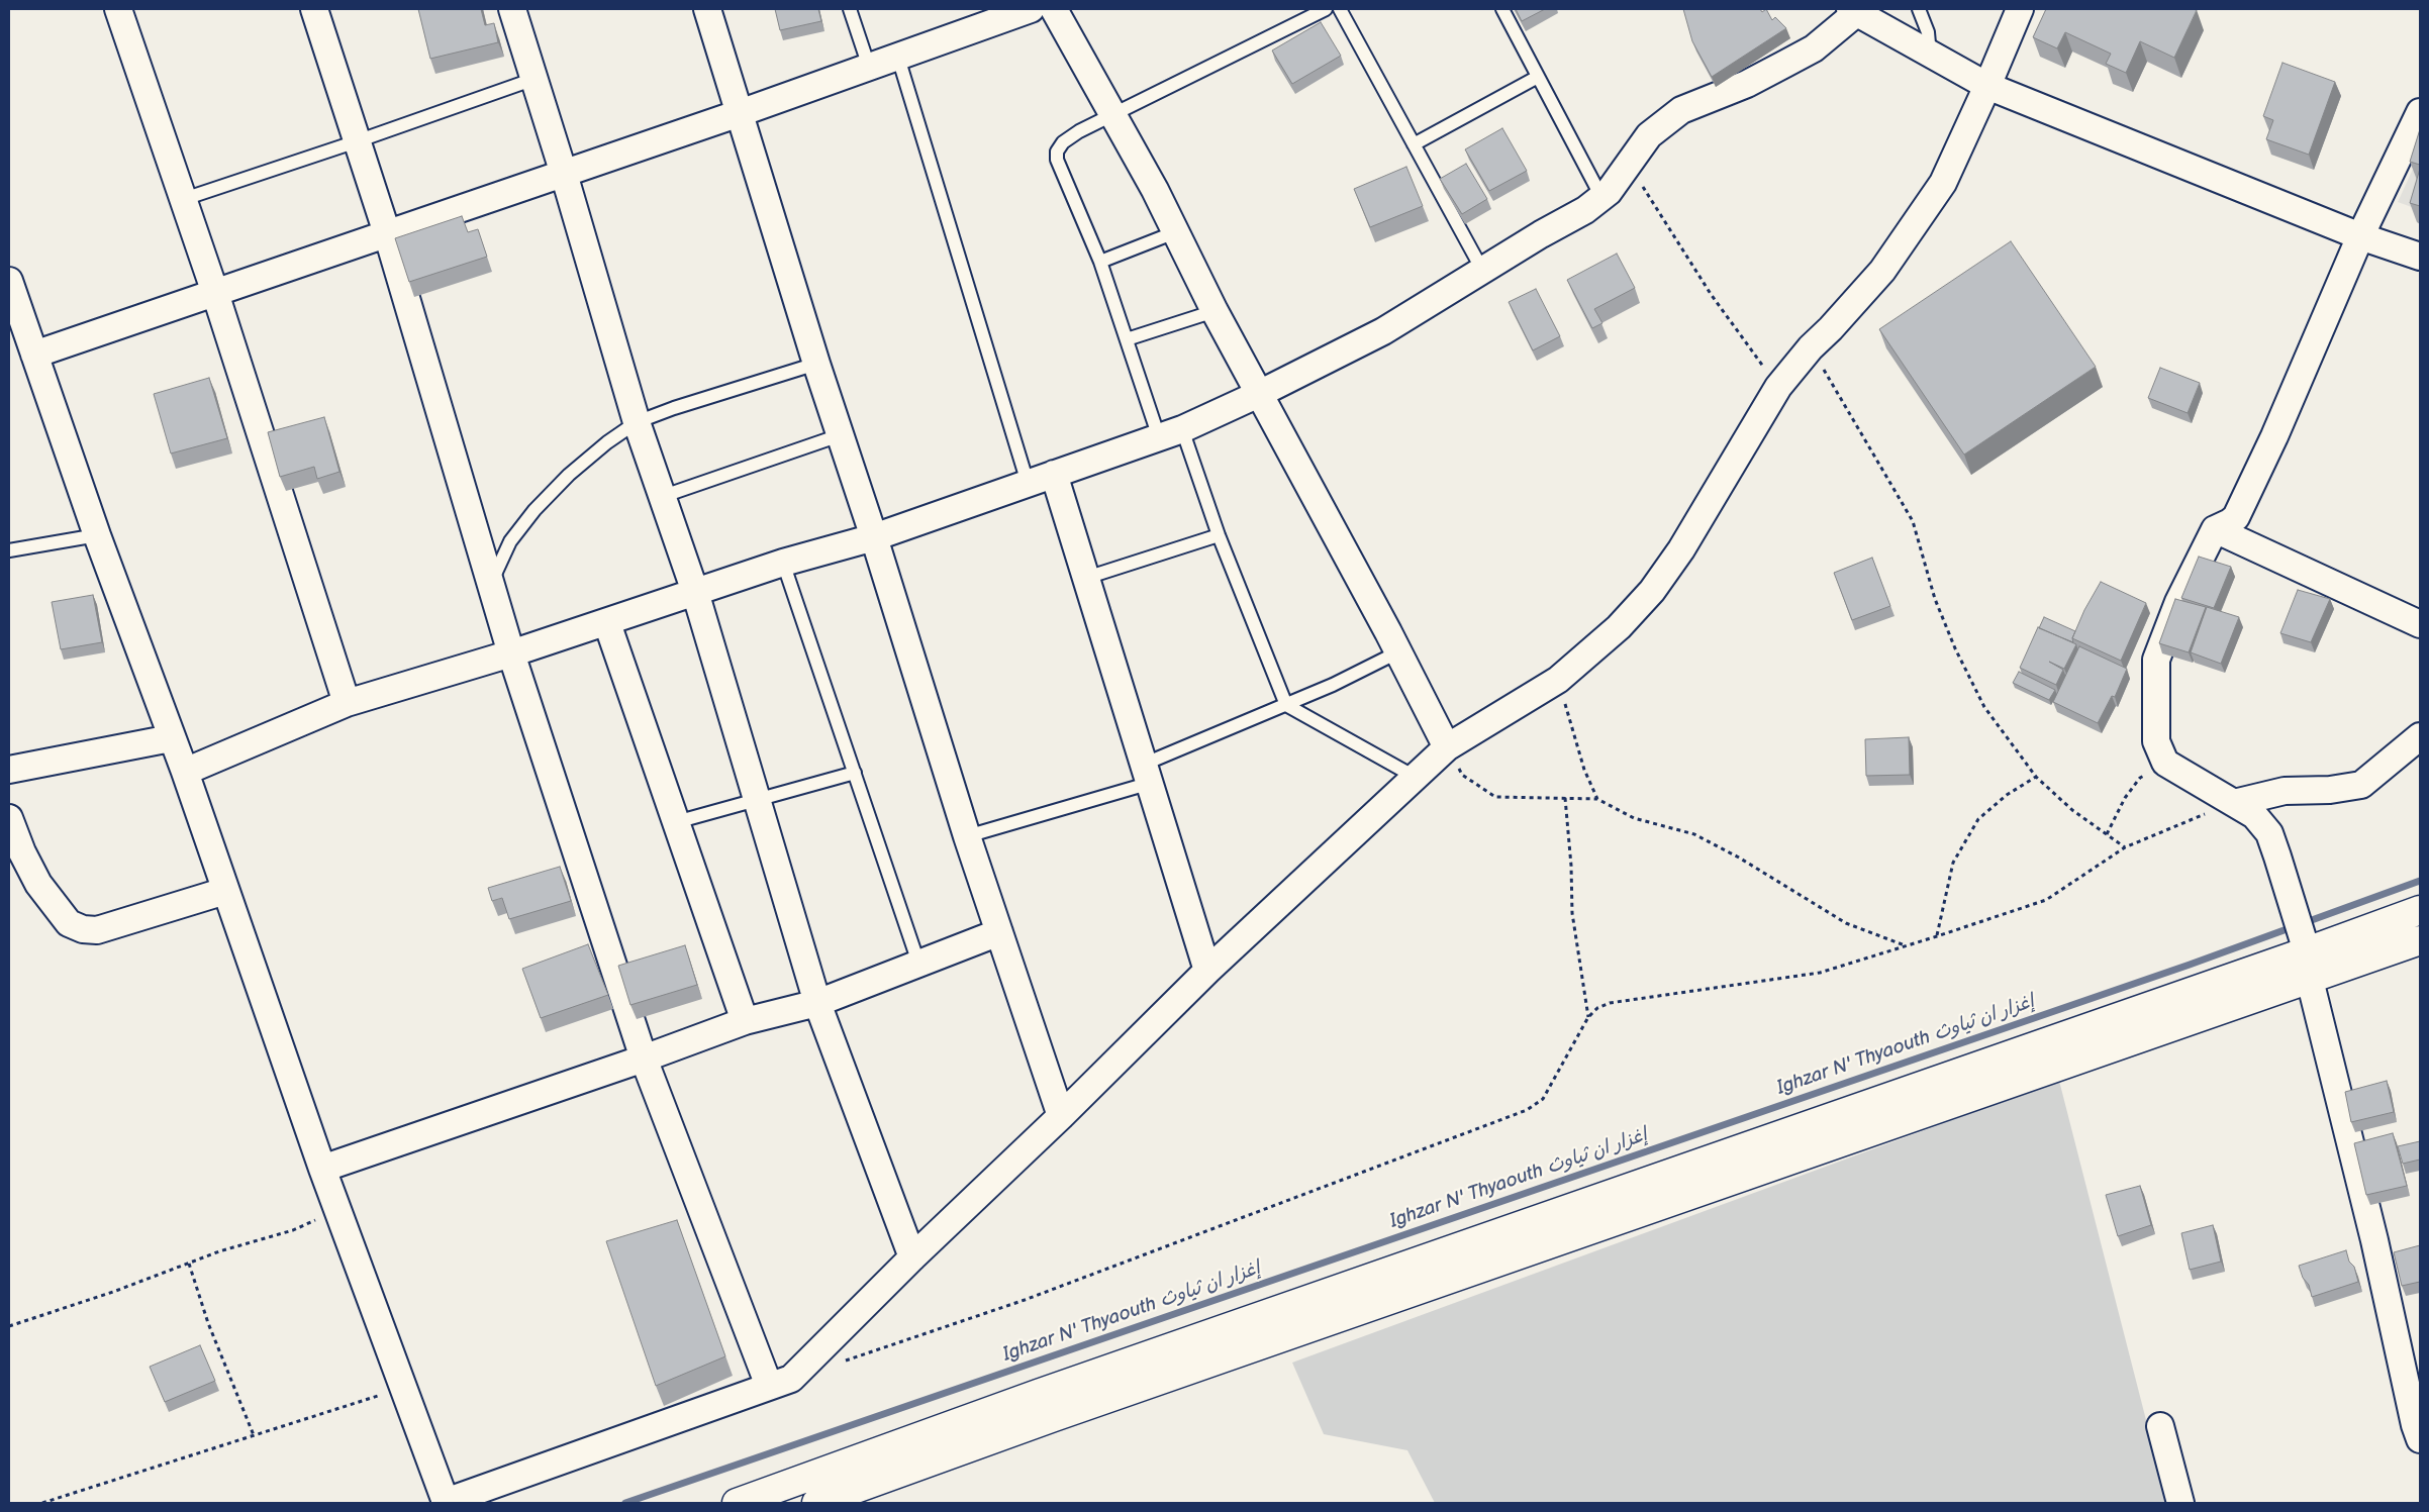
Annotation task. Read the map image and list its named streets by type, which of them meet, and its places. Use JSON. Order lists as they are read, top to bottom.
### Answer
{
  "water": ["Ighzar N' Thyaouth إغزار ان ثياوث"]
}
